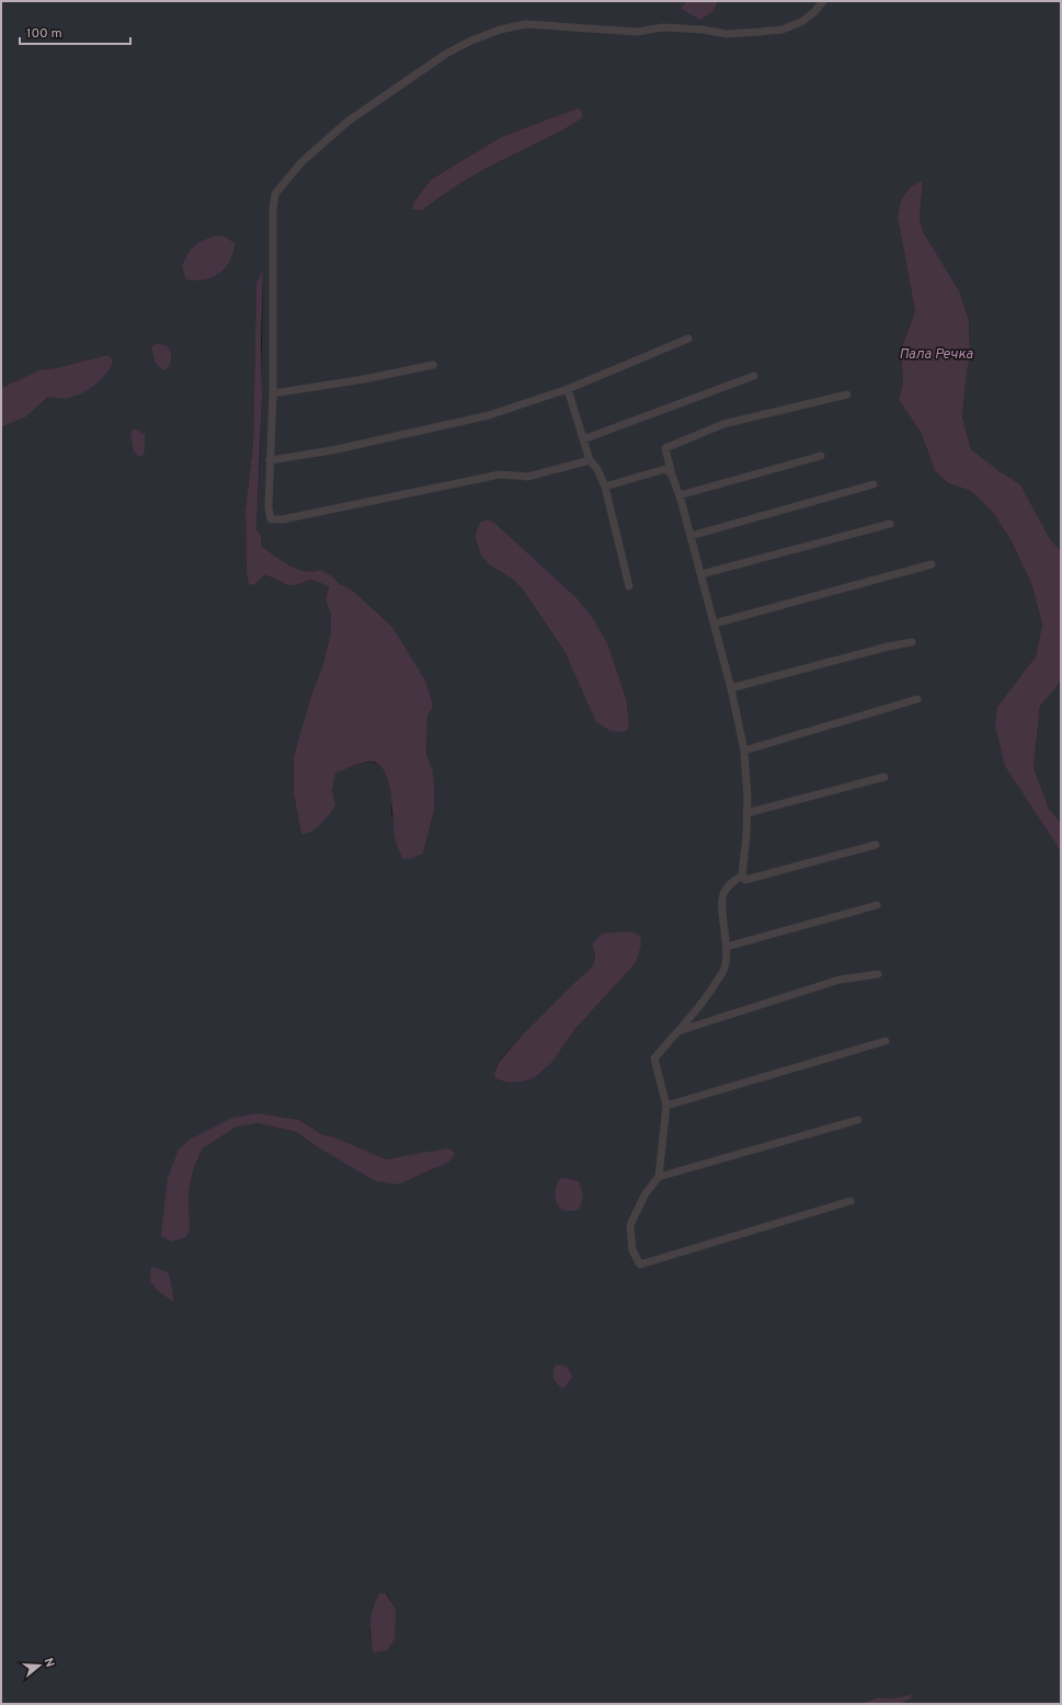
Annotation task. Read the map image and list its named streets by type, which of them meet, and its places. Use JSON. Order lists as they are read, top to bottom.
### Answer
{
  "water": ["Пала Речка"],
  "scale_bar": "100 m",
  "north": "right"
}
